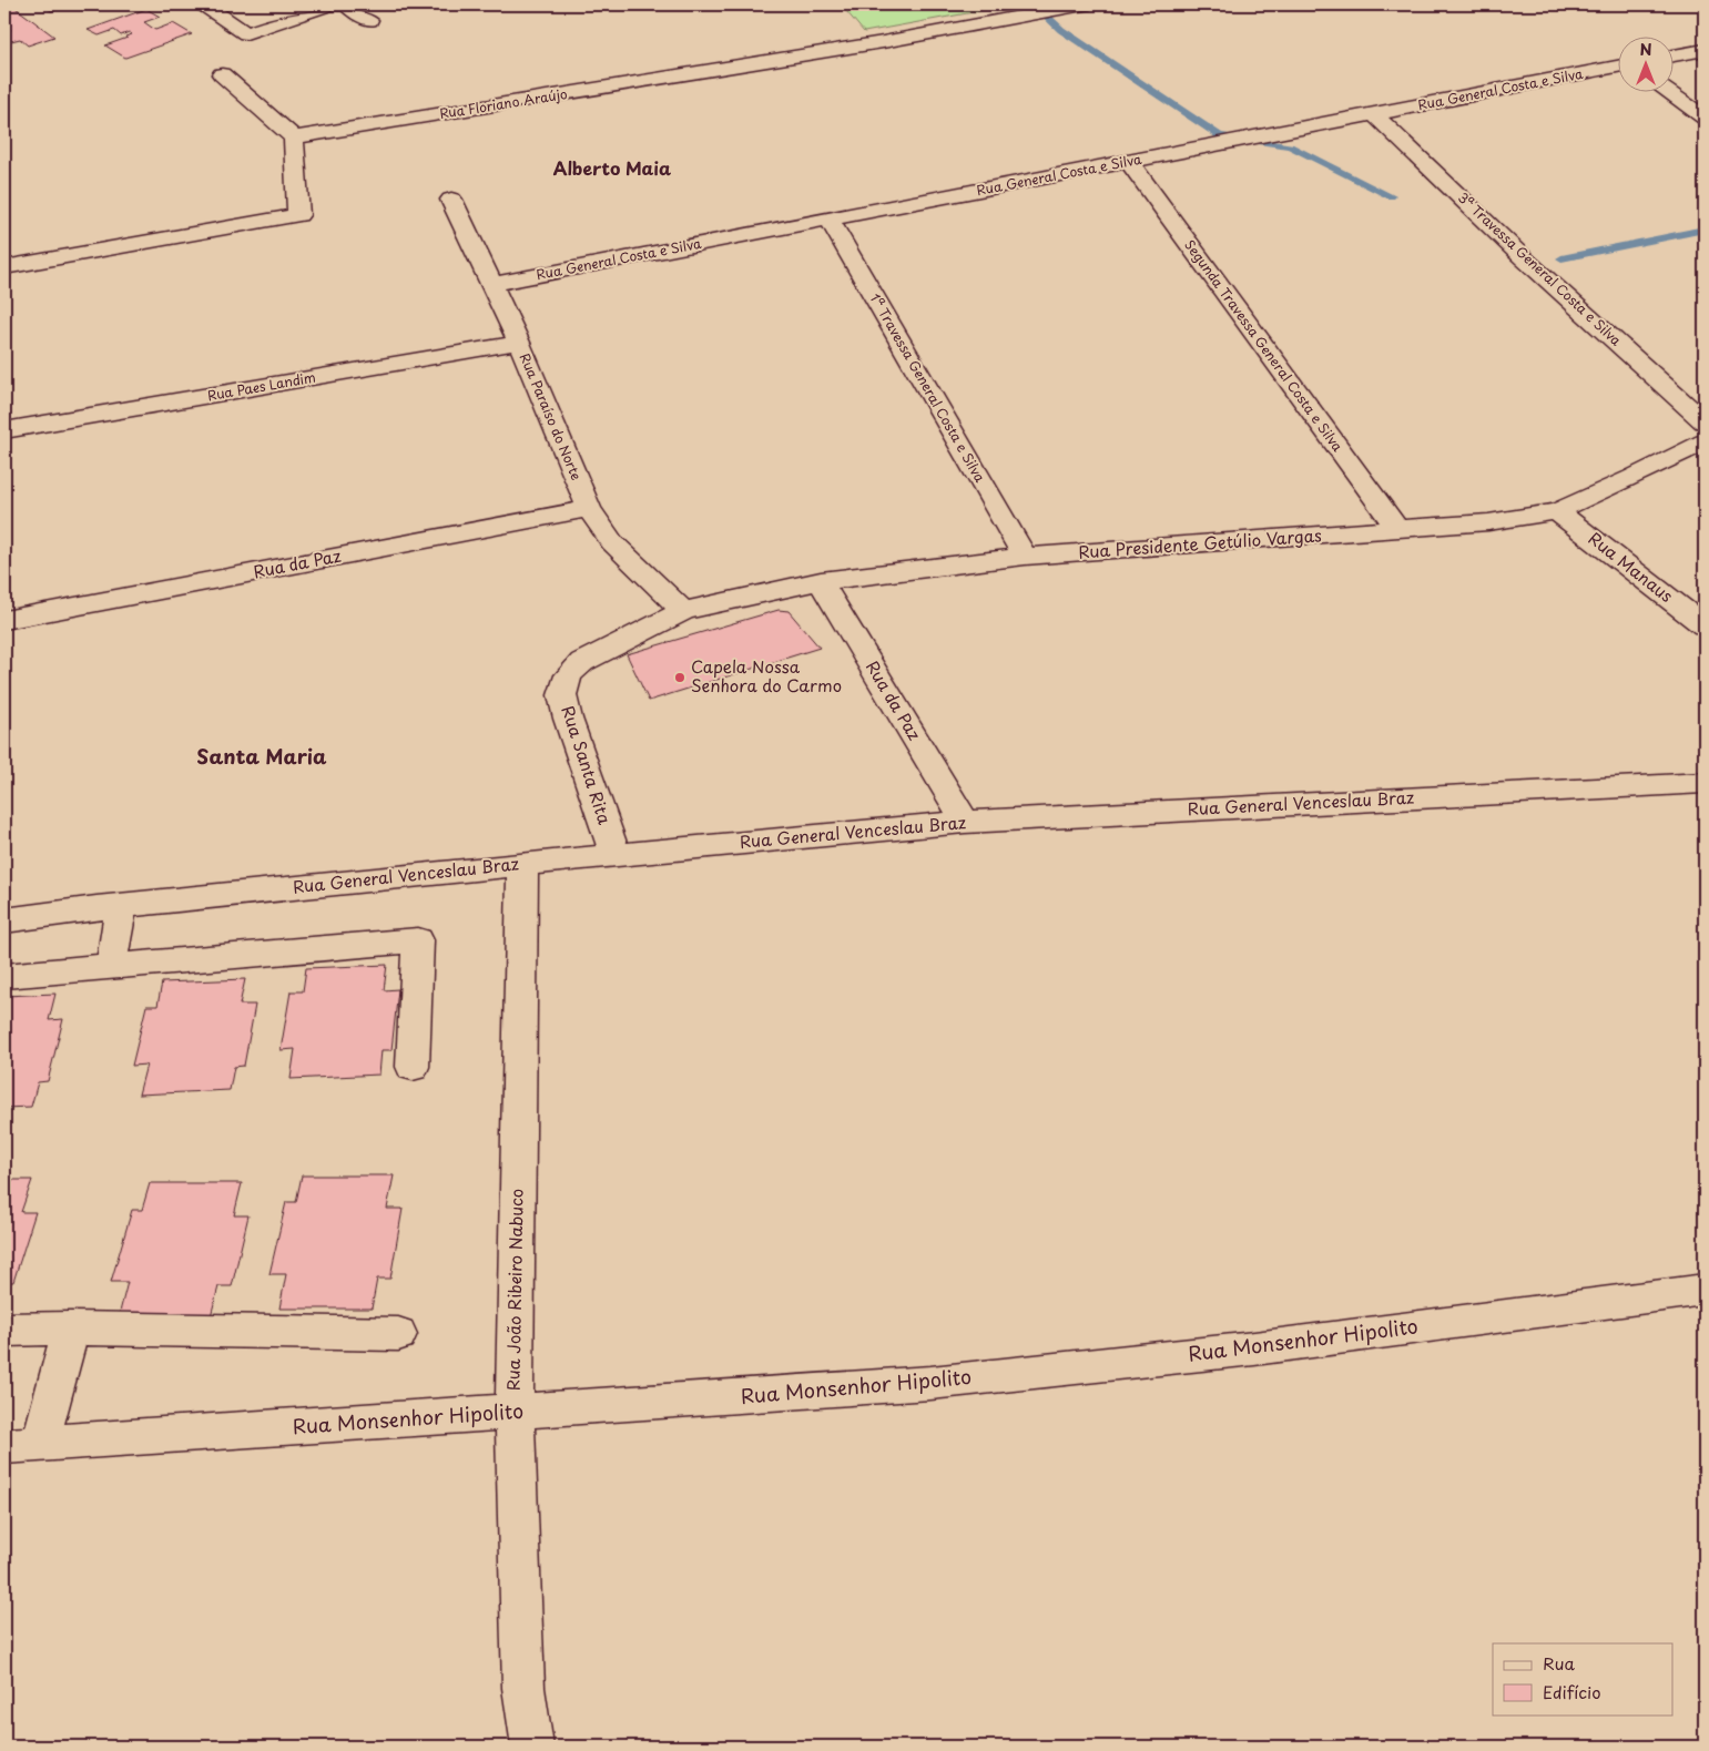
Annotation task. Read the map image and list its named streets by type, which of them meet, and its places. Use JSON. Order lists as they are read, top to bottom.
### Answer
{
  "streets": {
    "street": [
      "Rua General Costa e Silva",
      "Rua Floriano Araújo",
      "3ª Travessa General Costa e Silva",
      "Segunda Travessa General Costa e Silva",
      "Rua Paes Landim",
      "1ª Travessa General Costa e Silva",
      "Rua Paraíso do Norte",
      "Rua Presidente Getúlio Vargas",
      "Rua da Paz",
      "Rua Manaus",
      "Rua Santa Rita",
      "Rua General Venceslau Braz",
      "Rua João Ribeiro Nabuco",
      "Rua Monsenhor Hipolito"
    ]
  },
  "crossings": [
    ["Rua General Costa e Silva", "3ª Travessa General Costa e Silva"],
    ["Rua General Costa e Silva", "Segunda Travessa General Costa e Silva"],
    ["Rua General Costa e Silva", "1ª Travessa General Costa e Silva"],
    ["Rua General Costa e Silva", "Rua Paraíso do Norte"],
    ["Segunda Travessa General Costa e Silva", "Rua Presidente Getúlio Vargas"],
    ["Rua Paes Landim", "Rua Paraíso do Norte"],
    ["1ª Travessa General Costa e Silva", "Rua Presidente Getúlio Vargas"],
    ["Rua Paraíso do Norte", "Rua Presidente Getúlio Vargas"],
    ["Rua Paraíso do Norte", "Rua da Paz"],
    ["Rua Paraíso do Norte", "Rua Santa Rita"],
    ["Rua Presidente Getúlio Vargas", "Rua da Paz"],
    ["Rua Presidente Getúlio Vargas", "Rua Manaus"],
    ["Rua Presidente Getúlio Vargas", "Rua Santa Rita"],
    ["Rua da Paz", "Rua General Venceslau Braz"],
    ["Rua Santa Rita", "Rua General Venceslau Braz"],
    ["Rua General Venceslau Braz", "Rua João Ribeiro Nabuco"],
    ["Rua João Ribeiro Nabuco", "Rua Monsenhor Hipolito"]
  ],
  "districts": ["Alberto Maia", "Santa Maria"],
  "places": ["Capela Nossa Senhora do Carmo"],
  "legend": ["Rua", "Edifício"],
  "north": "top"
}
